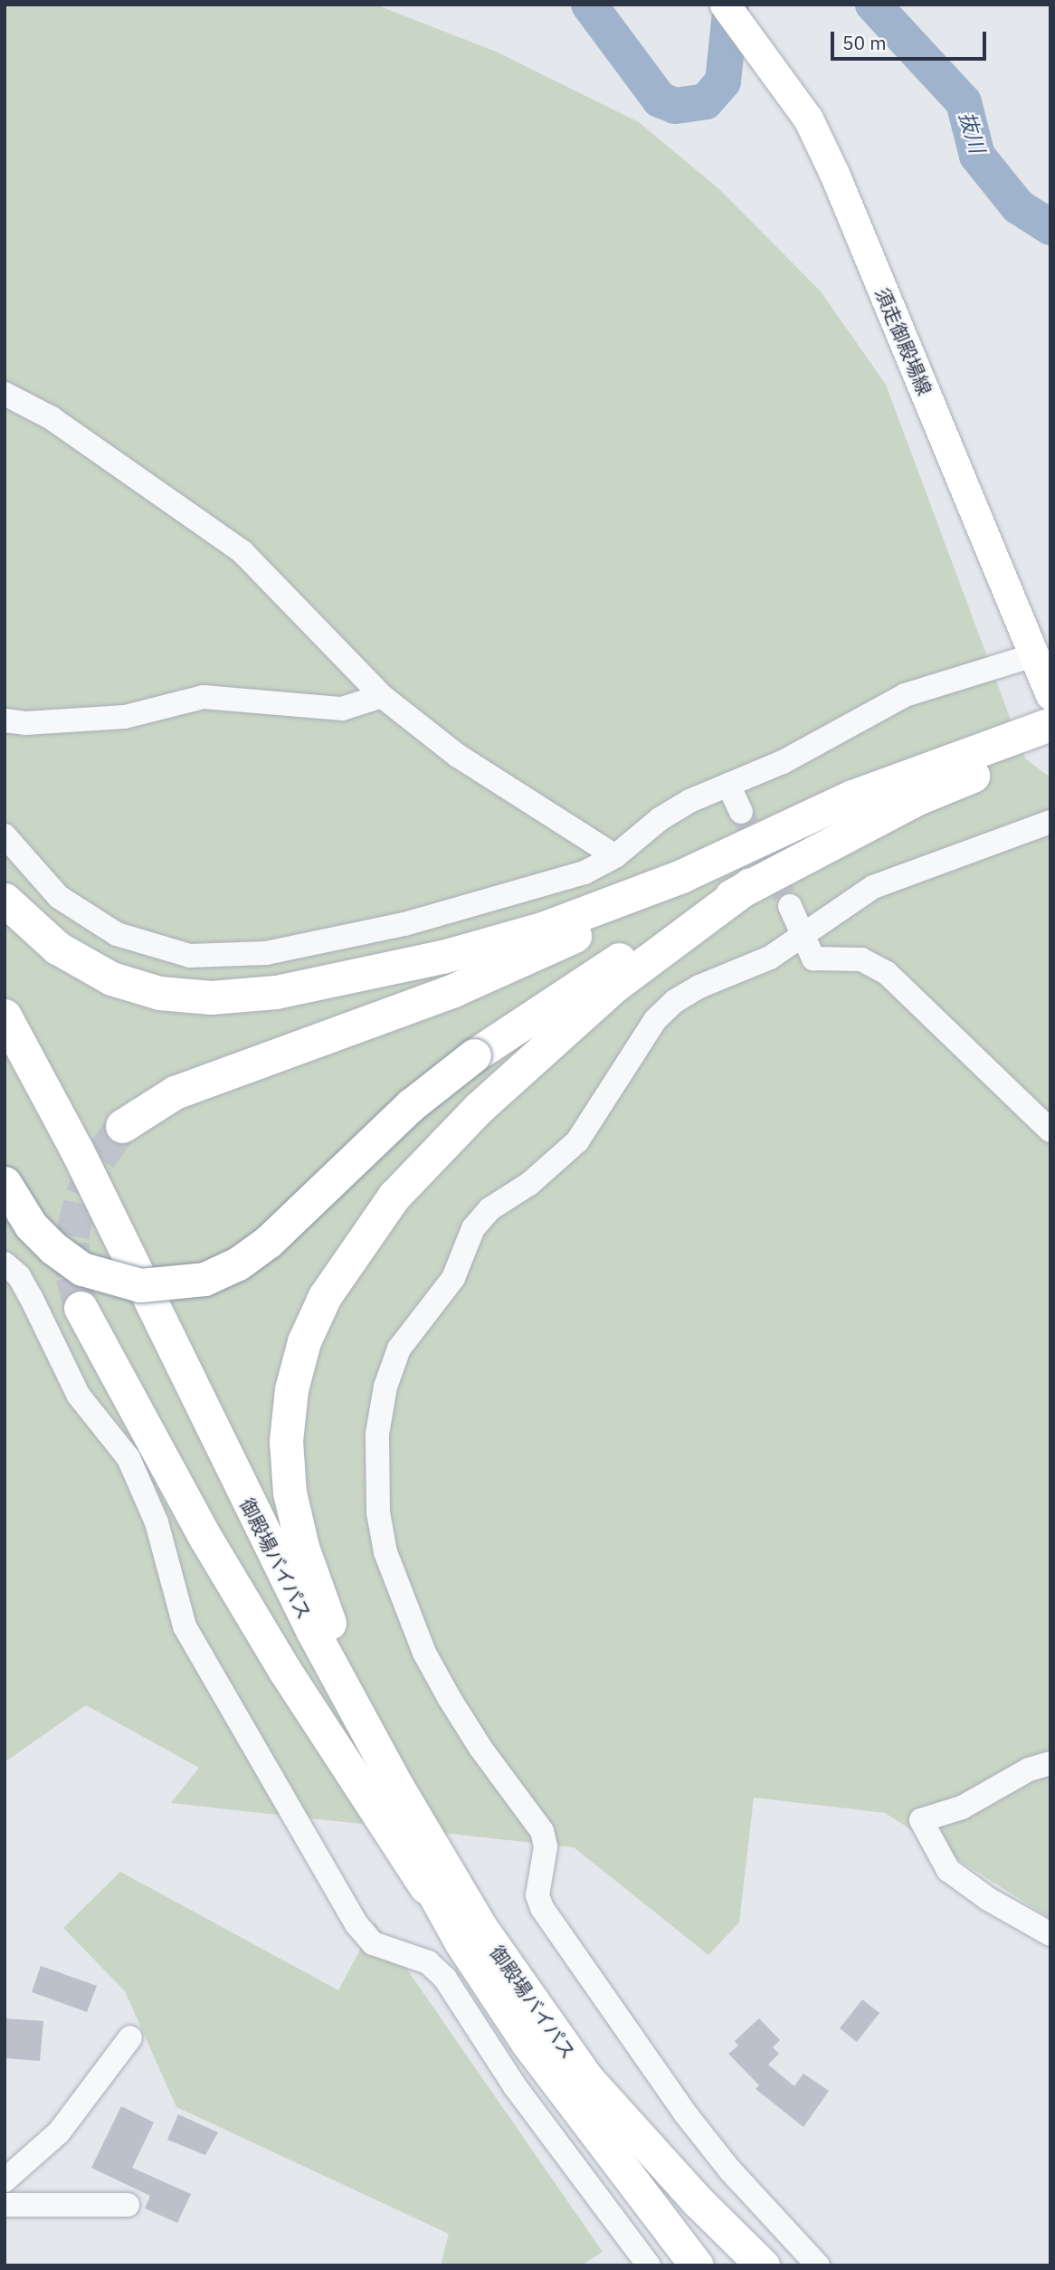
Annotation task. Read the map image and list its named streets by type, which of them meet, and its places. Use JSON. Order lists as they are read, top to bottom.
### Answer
{
  "streets": {
    "highway": ["御殿場バイパス"],
    "main road": ["須走御殿場線"]
  },
  "water": ["抜川"],
  "scale_bar": "50 m"
}
